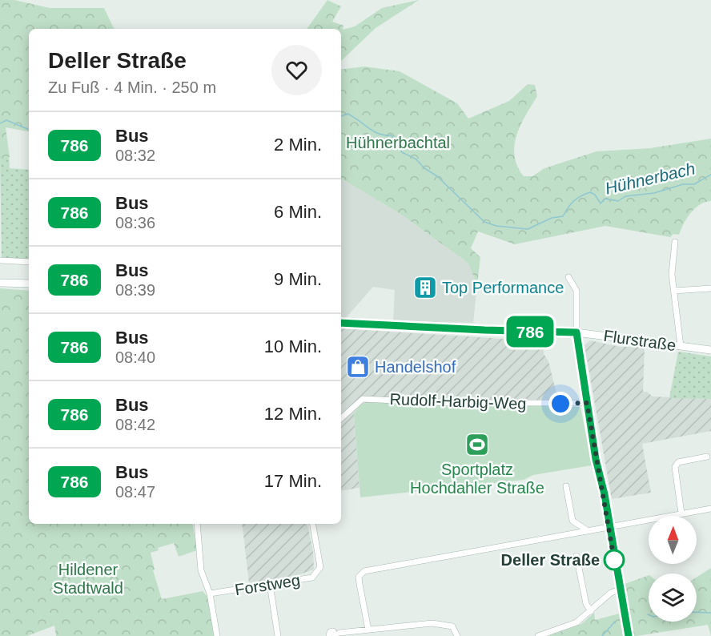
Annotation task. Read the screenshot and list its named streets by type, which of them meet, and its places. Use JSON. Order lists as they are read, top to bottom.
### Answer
{
  "streets": {
    "main road": ["Flurstraße"],
    "street": ["Rudolf-Harbig-Weg", "Forstweg"]
  },
  "water": ["Hühnerbach"],
  "parks": ["Hühnerbachtal", "Hildener Stadtwald"],
  "places": {
    "building": ["Top Performance"],
    "shop": ["Handelshof"],
    "sports": ["Sportplatz Hochdahler Straße"],
    "other": ["Deller Straße"]
  },
  "lines": ["bus line 786"],
  "north": "top",
  "page": {
    "on_map": "786",
    "heading": ["Deller Straße", "Zu Fuß · 4 Min. · 250 m"],
    "list": [
      {
        "mark": "786",
        "name": "Bus",
        "note": "08:32",
        "value": "2 Min."
      },
      {
        "mark": "786",
        "name": "Bus",
        "note": "08:36",
        "value": "6 Min."
      },
      {
        "mark": "786",
        "name": "Bus",
        "note": "08:39",
        "value": "9 Min."
      },
      {
        "mark": "786",
        "name": "Bus",
        "note": "08:40",
        "value": "10 Min."
      },
      {
        "mark": "786",
        "name": "Bus",
        "note": "08:42",
        "value": "12 Min."
      },
      {
        "mark": "786",
        "name": "Bus",
        "note": "08:47",
        "value": "17 Min."
      }
    ]
  }
}
